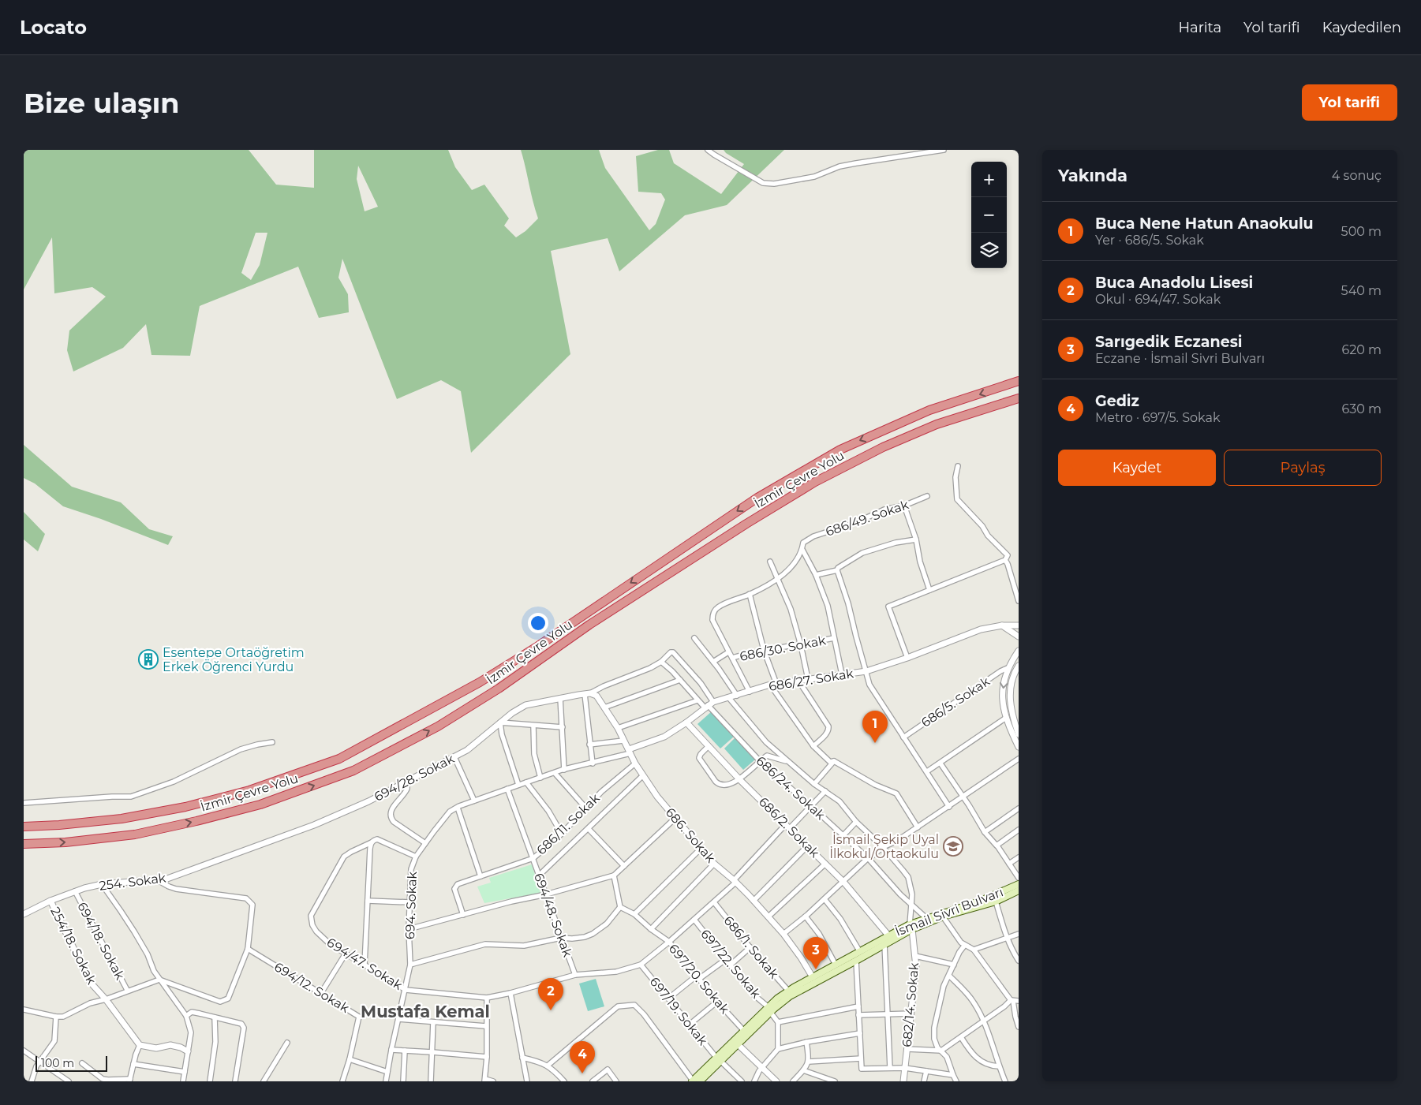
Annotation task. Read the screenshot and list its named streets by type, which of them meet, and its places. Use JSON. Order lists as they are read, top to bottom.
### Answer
{
  "streets": {
    "highway": ["İzmir Çevre Yolu"],
    "main road": ["İsmail Sivri Bulvarı"],
    "street": [
      "686/49. Sokak",
      "686/30. Sokak",
      "686/27. Sokak",
      "686/5. Sokak",
      "694/28. Sokak",
      "686/24. Sokak",
      "686/11. Sokak",
      "686/2. Sokak",
      "686. Sokak",
      "254. Sokak",
      "694. Sokak",
      "694/48. Sokak",
      "694/18. Sokak",
      "254/18. Sokak",
      "686/1. Sokak",
      "694/47. Sokak",
      "697/22. Sokak",
      "697/20. Sokak",
      "694/12. Sokak",
      "682/14. Sokak",
      "697/19. Sokak"
    ]
  },
  "crossings": [
    ["686/49. Sokak", "686/30. Sokak"],
    ["686/49. Sokak", "686/27. Sokak"],
    ["686/27. Sokak", "686/24. Sokak"],
    ["686/27. Sokak", "686/2. Sokak"],
    ["686/27. Sokak", "686. Sokak"],
    ["686/27. Sokak", "694. Sokak"],
    ["694/28. Sokak", "686. Sokak"],
    ["694/28. Sokak", "254. Sokak"],
    ["686/24. Sokak", "İsmail Sivri Bulvarı"],
    ["686/11. Sokak", "686. Sokak"],
    ["686/11. Sokak", "694/48. Sokak"],
    ["686/2. Sokak", "İsmail Sivri Bulvarı"],
    ["686. Sokak", "694. Sokak"],
    ["686. Sokak", "İsmail Sivri Bulvarı"],
    ["254. Sokak", "694/18. Sokak"],
    ["254. Sokak", "254/18. Sokak"],
    ["694. Sokak", "694/48. Sokak"],
    ["694. Sokak", "694/47. Sokak"],
    ["İsmail Sivri Bulvarı", "686/1. Sokak"],
    ["İsmail Sivri Bulvarı", "697/22. Sokak"],
    ["İsmail Sivri Bulvarı", "697/20. Sokak"],
    ["İsmail Sivri Bulvarı", "682/14. Sokak"],
    ["İsmail Sivri Bulvarı", "697/19. Sokak"],
    ["694/48. Sokak", "694/47. Sokak"]
  ],
  "districts": ["Mustafa Kemal"],
  "places": {
    "building": ["Esentepe Ortaöğretim Erkek Öğrenci Yurdu"],
    "school or university": ["İsmail Şekip Uyal İlkokul/Ortaokulu"]
  },
  "scale_bar": "100 m",
  "page": {
    "header": "Locato",
    "nav": ["Harita", "Yol tarifi", "Kaydedilen"],
    "buttons": [
      "Yol tarifi",
      ["Kaydet", "Paylaş"]
    ],
    "title": "Bize ulaşın",
    "heading": ["Yakında", "4 sonuç"],
    "map_buttons": ["+", "−"],
    "list": [
      {
        "mark": "1",
        "name": "Buca Nene Hatun Anaokulu",
        "note": "Yer · 686/5. Sokak",
        "value": "500 m"
      },
      {
        "mark": "2",
        "name": "Buca Anadolu Lisesi",
        "note": "Okul · 694/47. Sokak",
        "value": "540 m"
      },
      {
        "mark": "3",
        "name": "Sarıgedik Eczanesi",
        "note": "Eczane · İsmail Sivri Bulvarı",
        "value": "620 m"
      },
      {
        "mark": "4",
        "name": "Gediz",
        "note": "Metro · 697/5. Sokak",
        "value": "630 m"
      }
    ],
    "pins": [
      "1",
      "3",
      "2",
      "4"
    ],
    "scale": "100 m"
  }
}
